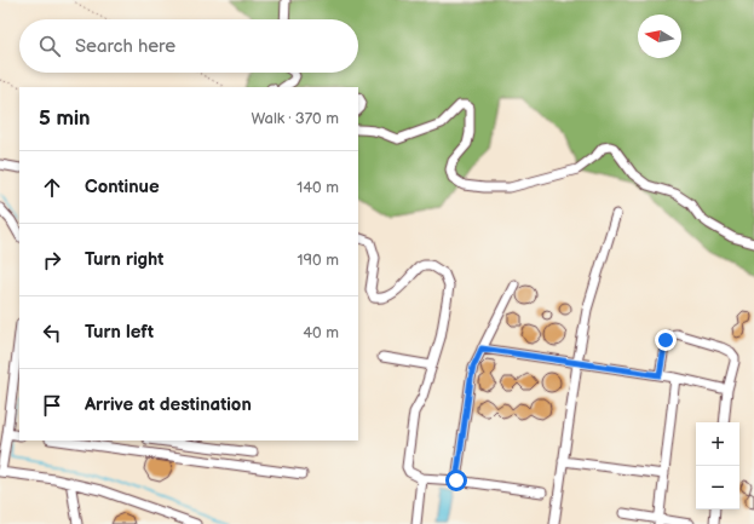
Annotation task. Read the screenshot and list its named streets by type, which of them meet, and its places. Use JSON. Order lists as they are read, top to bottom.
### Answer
{
  "north": "left",
  "page": {
    "search": "Search here",
    "heading": ["5 min", "Walk · 370 m"],
    "list": [
      ["Continue", "140 m"],
      ["Turn right", "190 m"],
      ["Turn left", "40 m"],
      "Arrive at destination"
    ],
    "map_buttons": ["+", "−"]
  }
}
